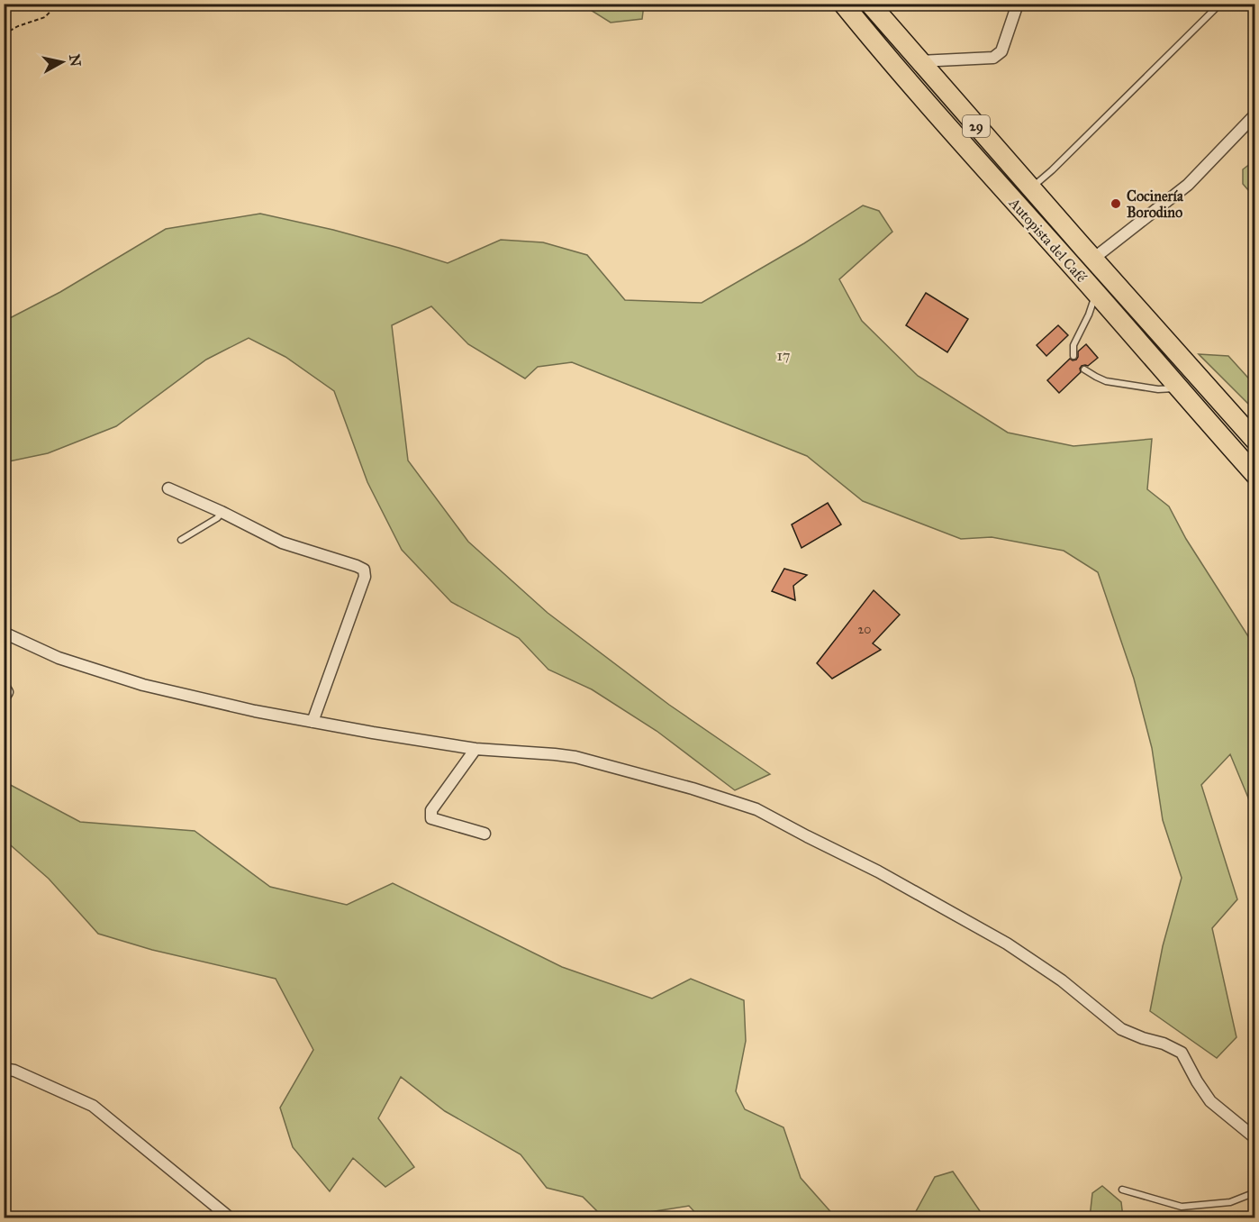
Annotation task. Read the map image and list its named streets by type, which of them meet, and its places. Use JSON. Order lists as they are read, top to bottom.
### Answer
{
  "streets": {
    "highway": ["29", "Autopista del Café"]
  },
  "parks": ["17"],
  "places": ["Cocinería Borodino"],
  "house_numbers": ["20"],
  "north": "right"
}
